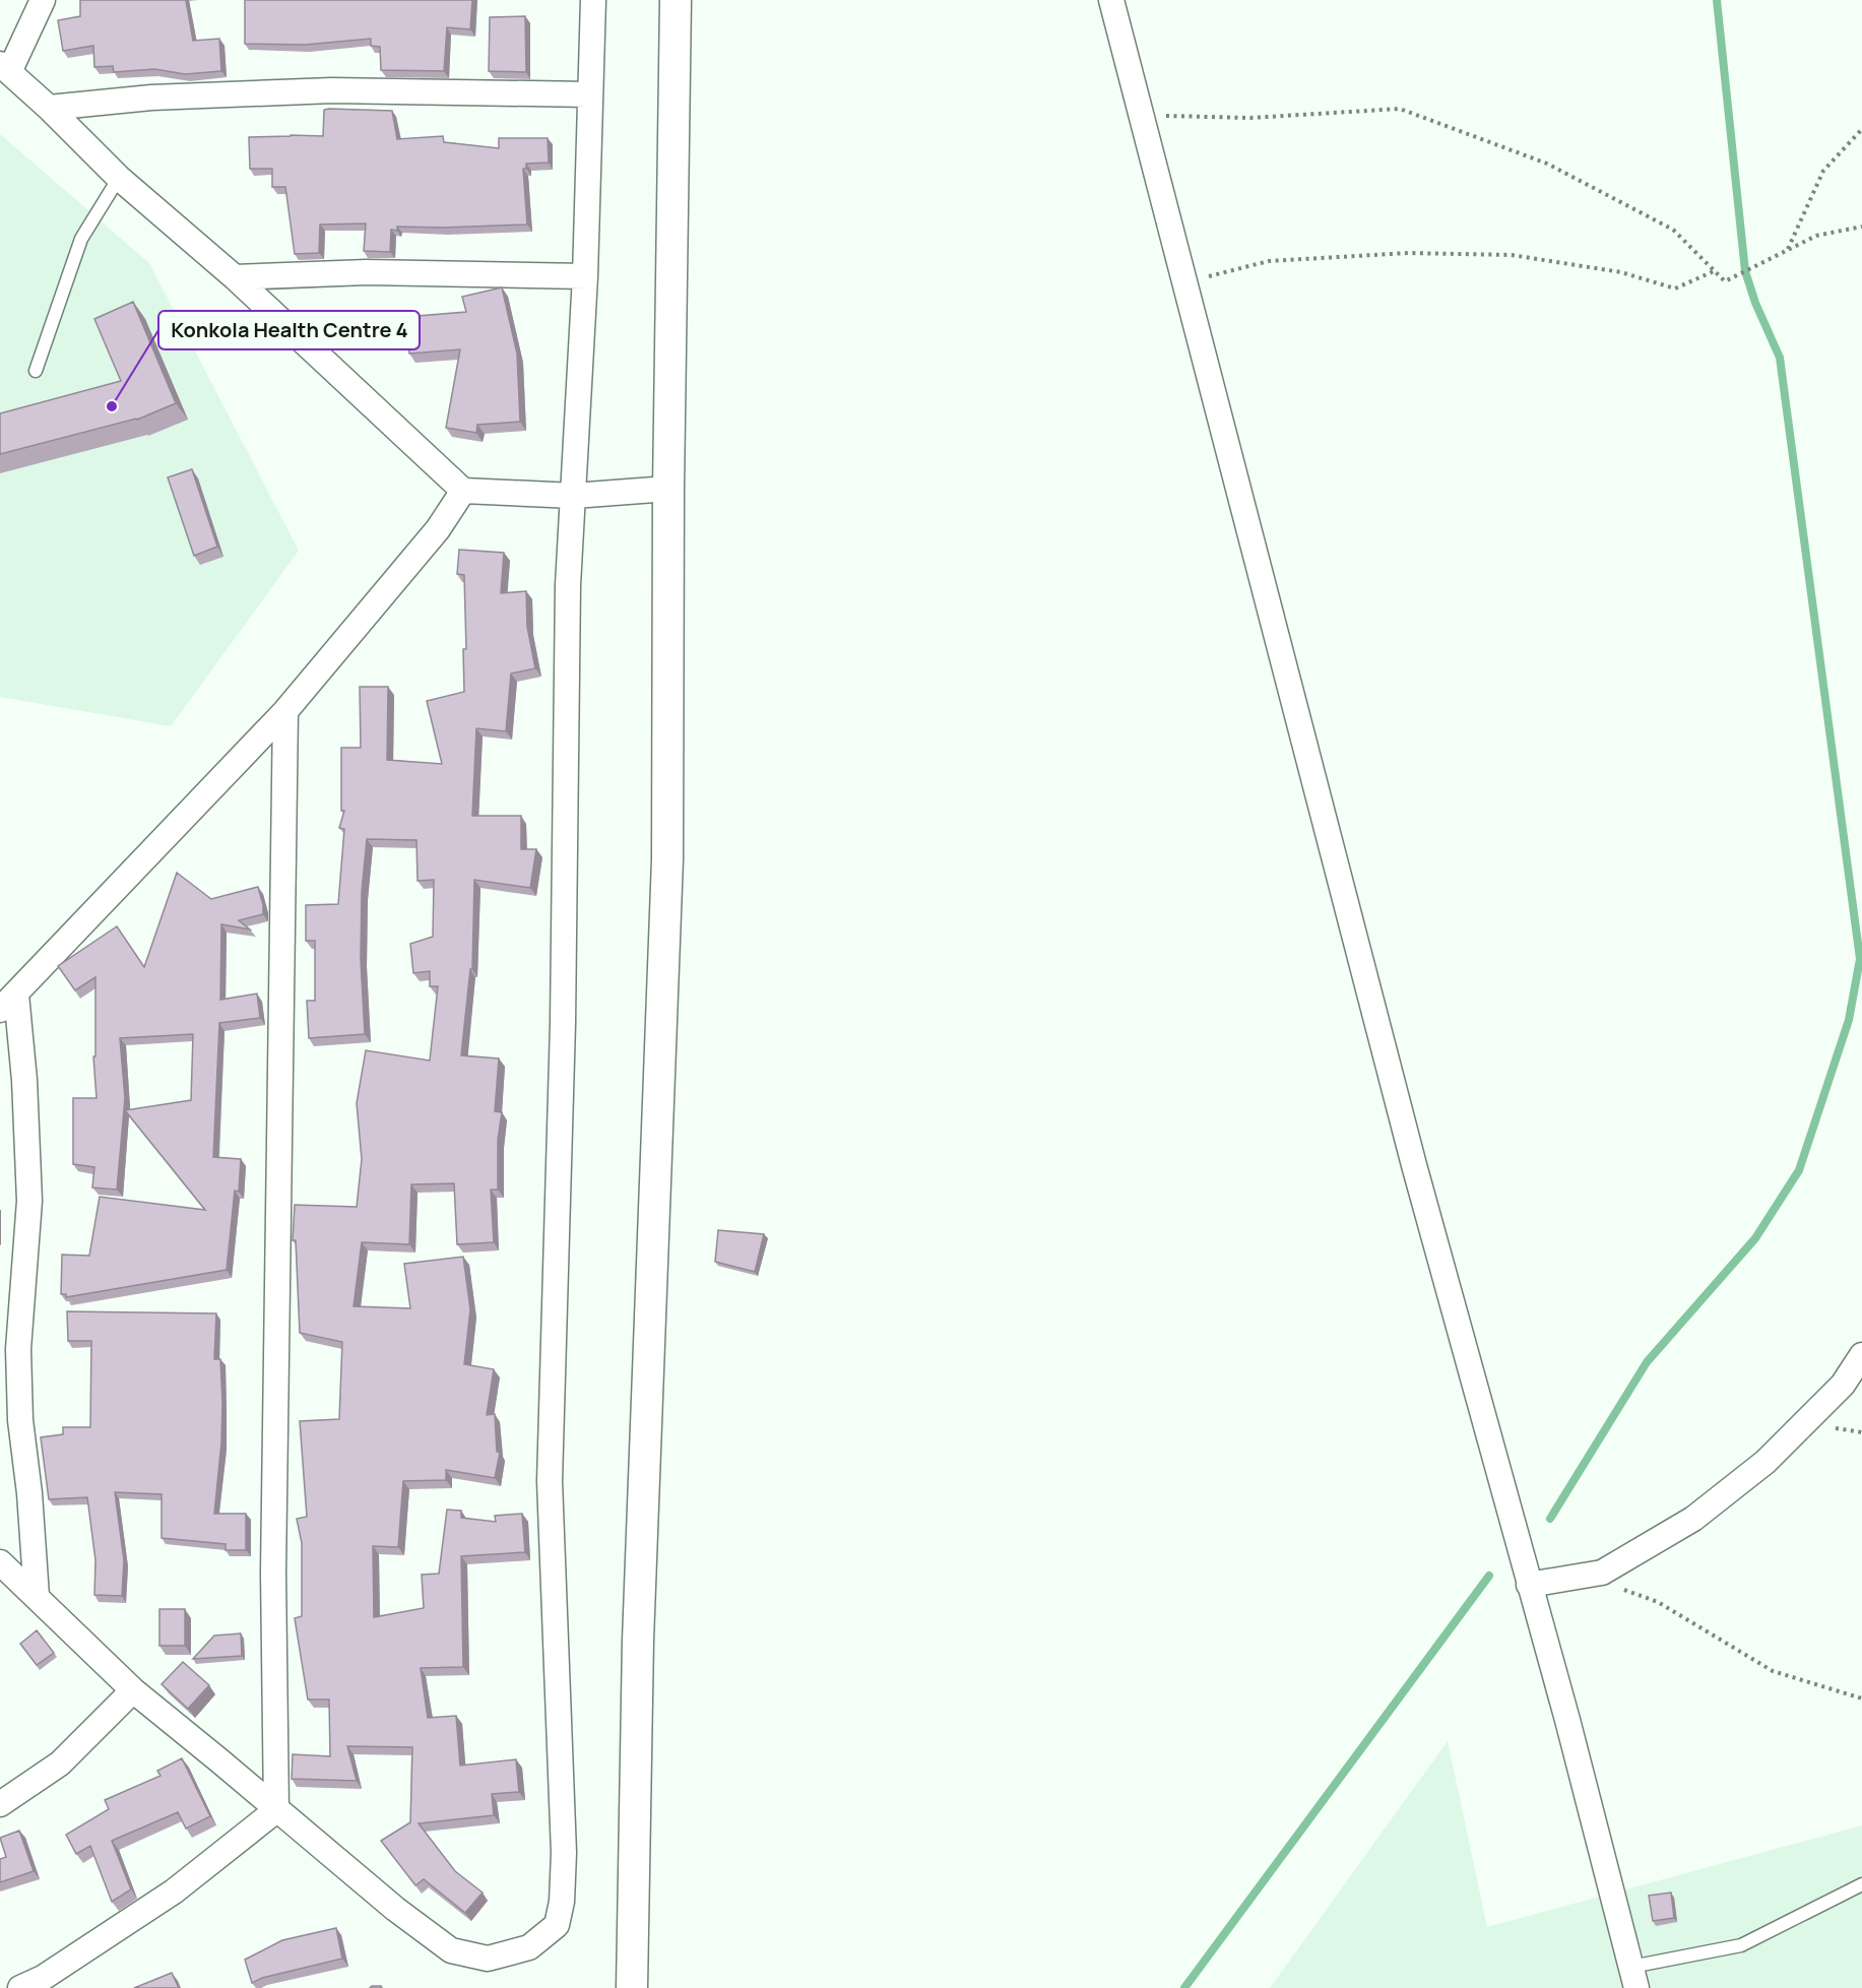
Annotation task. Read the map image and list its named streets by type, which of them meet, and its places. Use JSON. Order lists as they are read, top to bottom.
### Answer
{
  "places": ["Konkola Health Centre 4"]
}
